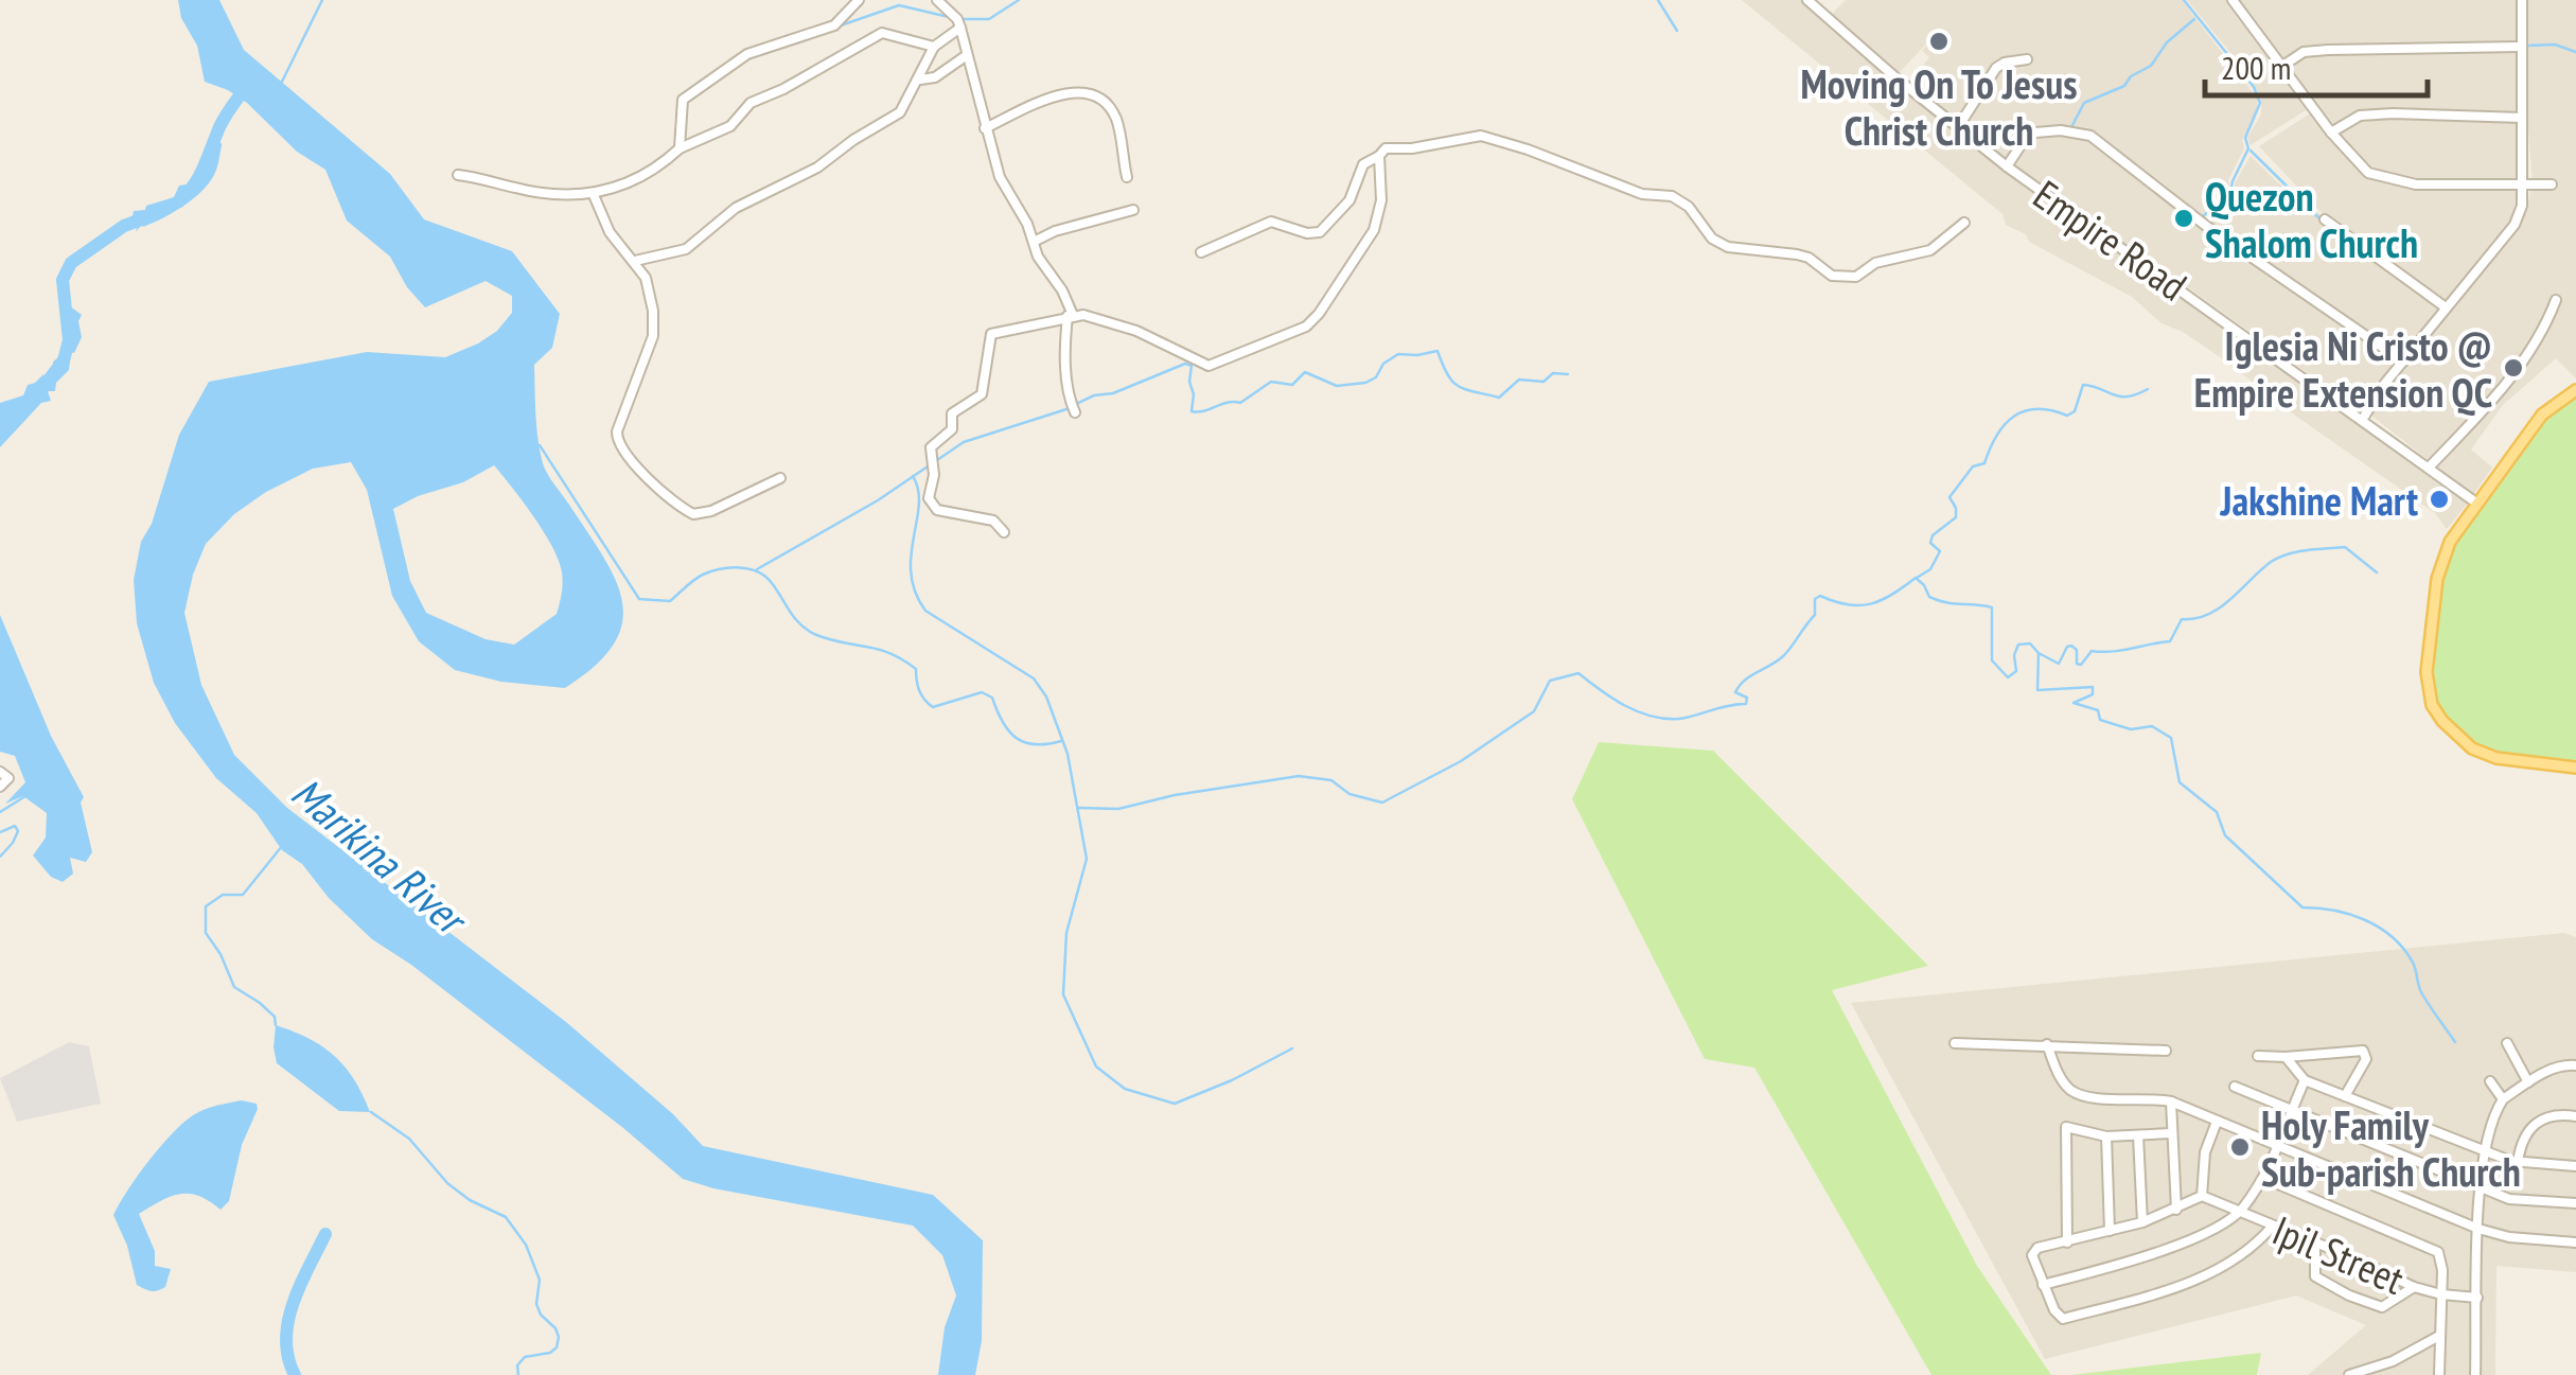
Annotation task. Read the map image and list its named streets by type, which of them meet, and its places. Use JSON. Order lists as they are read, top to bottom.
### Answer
{
  "streets": {
    "street": ["Empire Road", "Ipil Street"]
  },
  "water": ["Marikina River"],
  "places": [
    "Moving On To Jesus Christ Church",
    "Quezon Shalom Church",
    "Iglesia Ni Cristo @ Empire Extension QC",
    "Jakshine Mart",
    "Holy Family Sub-parish Church"
  ],
  "scale_bar": "200 m"
}
